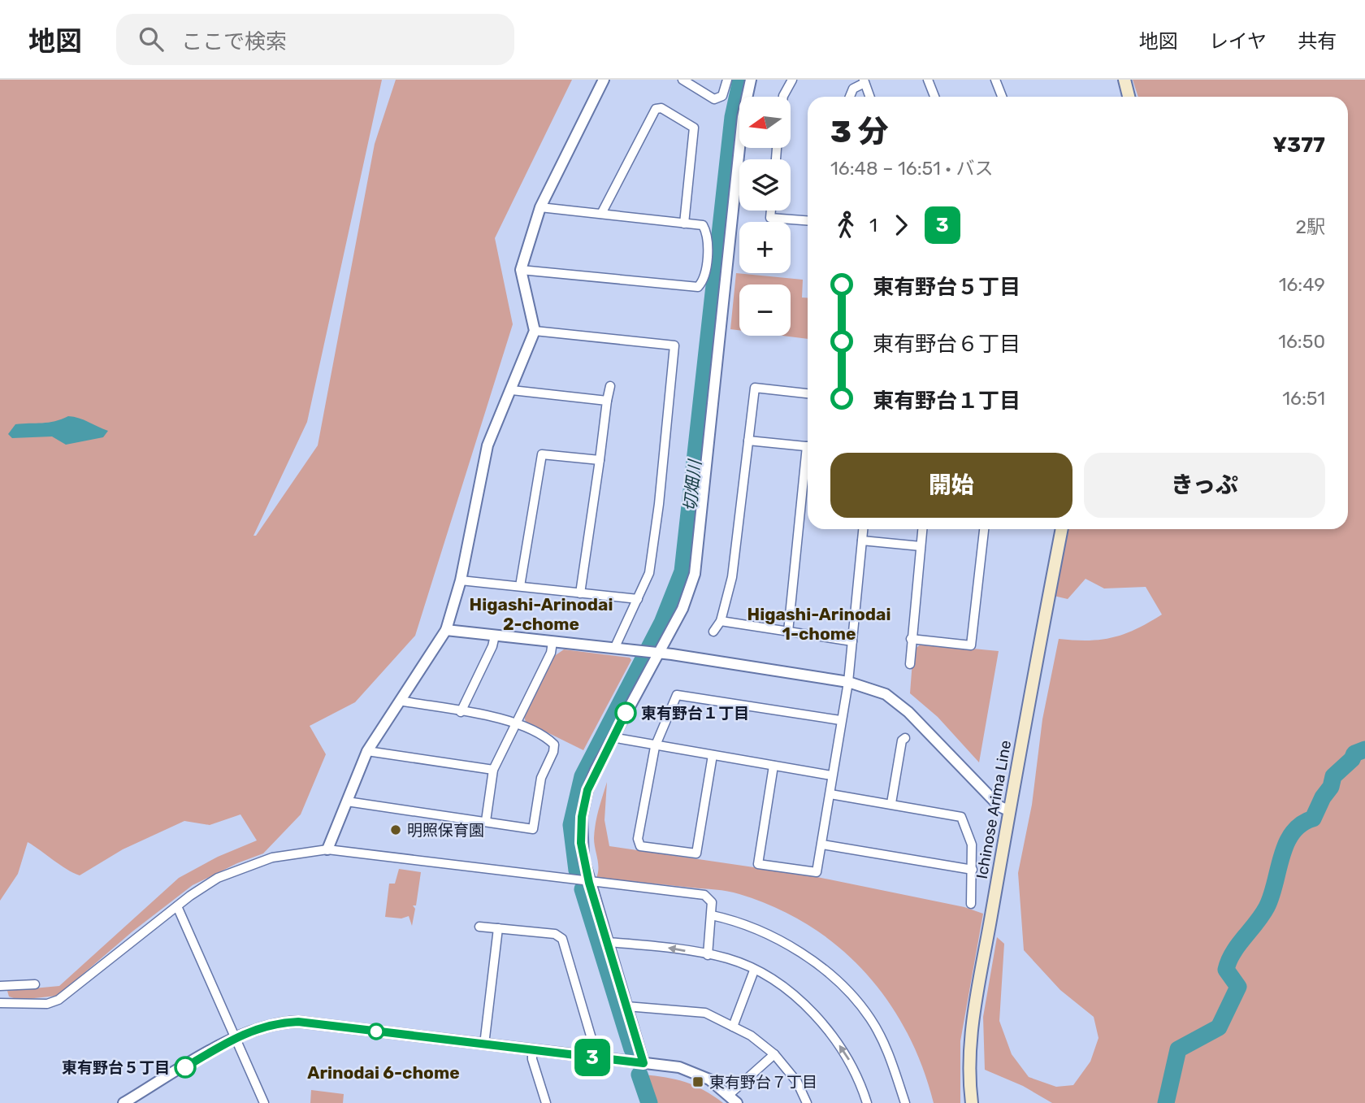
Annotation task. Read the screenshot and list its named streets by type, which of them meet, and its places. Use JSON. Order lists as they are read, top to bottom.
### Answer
{
  "streets": {
    "main road": ["Ichinose Arima Line"]
  },
  "districts": ["Higashi-Arinodai 2-chome", "Higashi-Arinodai 1-chome", "Arinodai 6-chome"],
  "water": ["切畑川"],
  "places": {
    "other": ["東有野台１丁目", "明照保育園", "東有野台５丁目"],
    "transit": ["東有野台７丁目"]
  },
  "lines": ["bus line 3"],
  "north": "left",
  "page": {
    "header": "地図",
    "search": "ここで検索",
    "nav": ["地図", "レイヤ", "共有"],
    "on_map": "3",
    "map_buttons": ["+", "−"],
    "heading": ["3 分", "16:48 – 16:51 · バス", "¥377"],
    "legs": ["1", "3", "2駅"],
    "list": [
      {
        "name": "東有野台５丁目",
        "value": "16:49"
      },
      {
        "name": "東有野台６丁目",
        "value": "16:50"
      },
      {
        "name": "東有野台１丁目",
        "value": "16:51"
      }
    ],
    "buttons": ["開始", "きっぷ"]
  }
}
